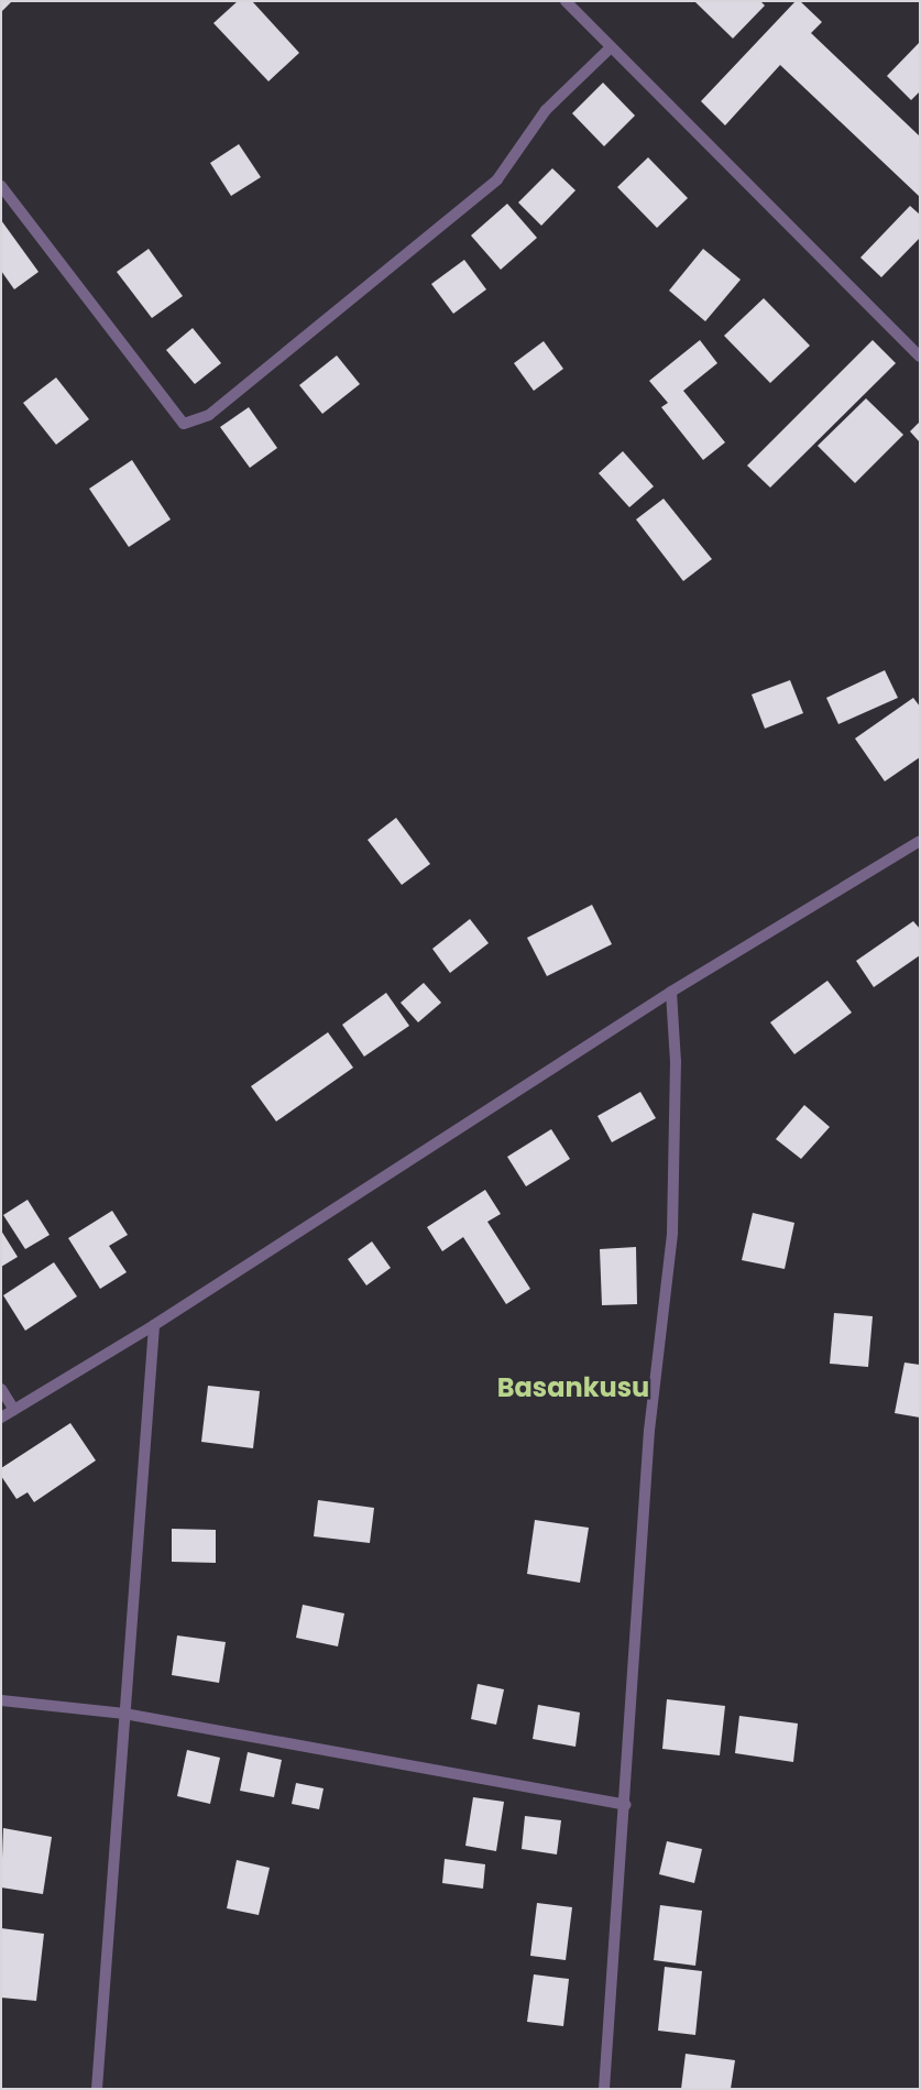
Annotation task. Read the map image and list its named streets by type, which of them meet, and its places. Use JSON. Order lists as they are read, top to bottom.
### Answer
{
  "districts": ["Basankusu"]
}
